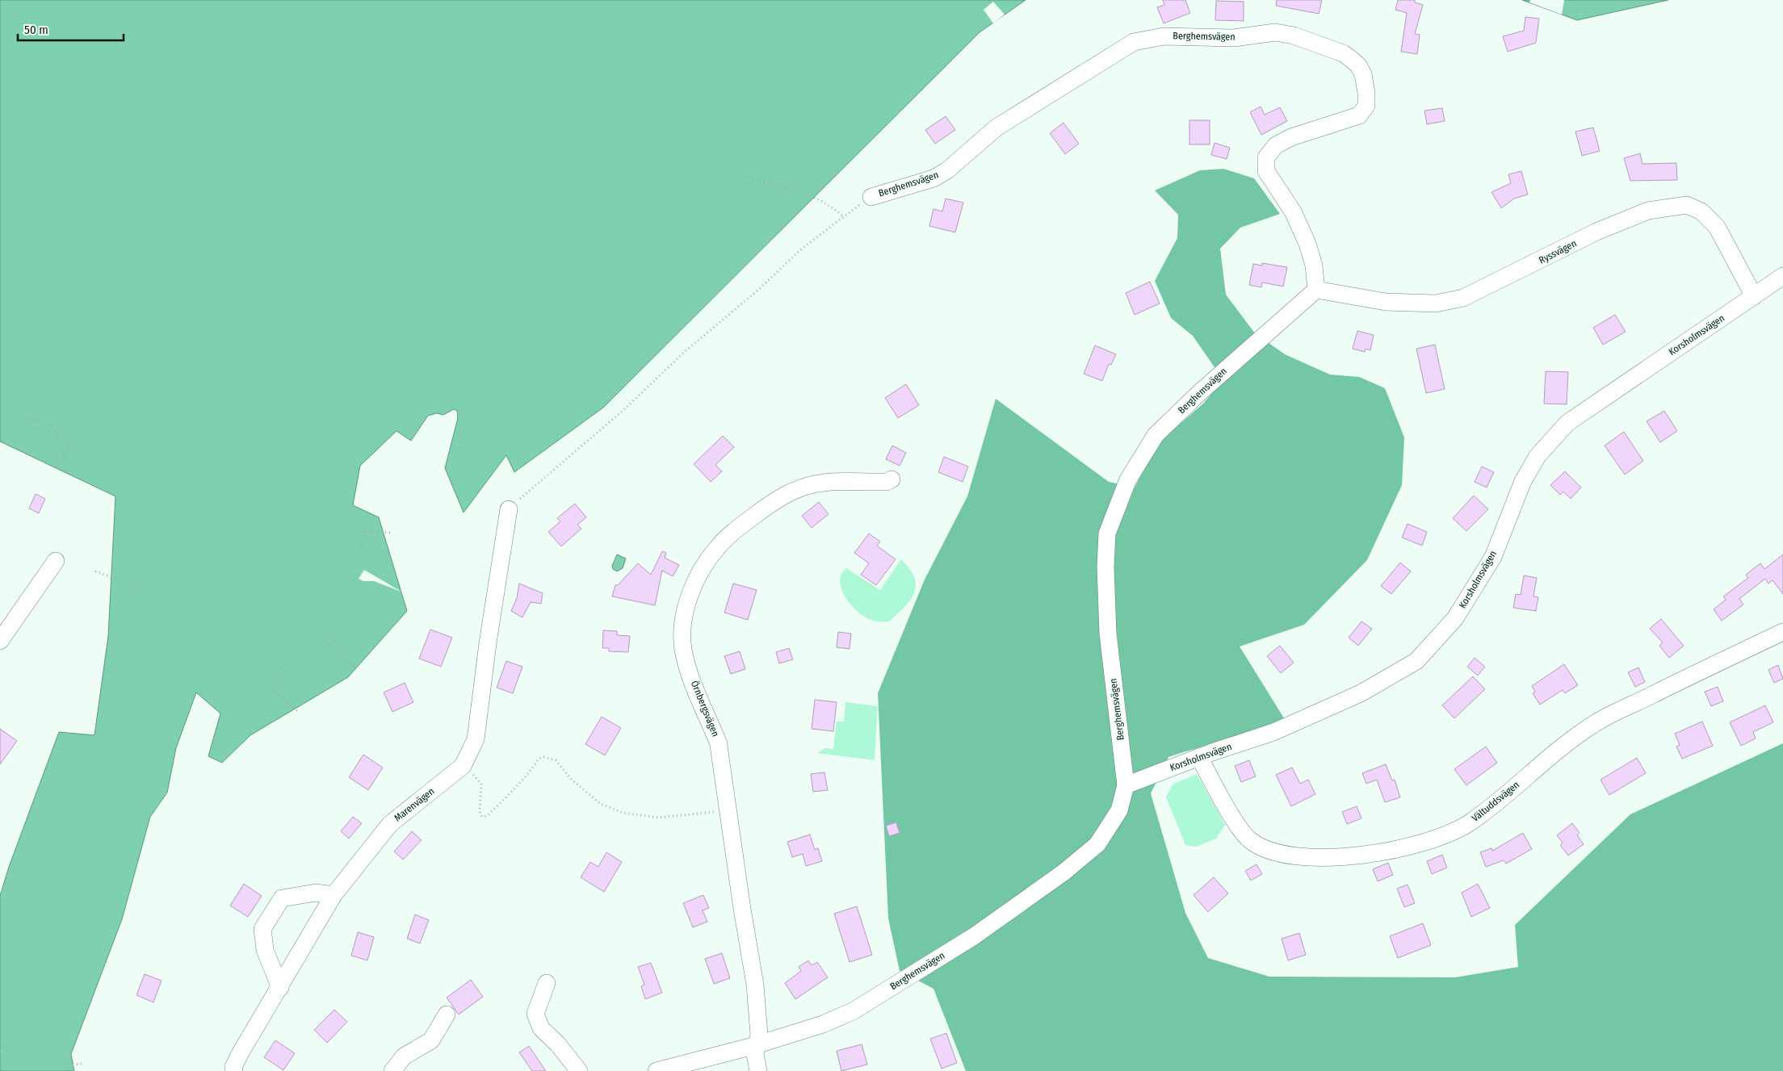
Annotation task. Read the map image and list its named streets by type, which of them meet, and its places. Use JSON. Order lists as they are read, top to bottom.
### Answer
{
  "streets": {
    "street": [
      "Berghemsvägen",
      "Ryssvägen",
      "Korsholmsvägen",
      "Örnbergsvägen",
      "Vältuddsvägen",
      "Marenvägen"
    ]
  },
  "crossings": [
    ["Berghemsvägen", "Ryssvägen"],
    ["Berghemsvägen", "Korsholmsvägen"],
    ["Berghemsvägen", "Örnbergsvägen"],
    ["Ryssvägen", "Korsholmsvägen"],
    ["Korsholmsvägen", "Vältuddsvägen"]
  ],
  "scale_bar": "50 m"
}
